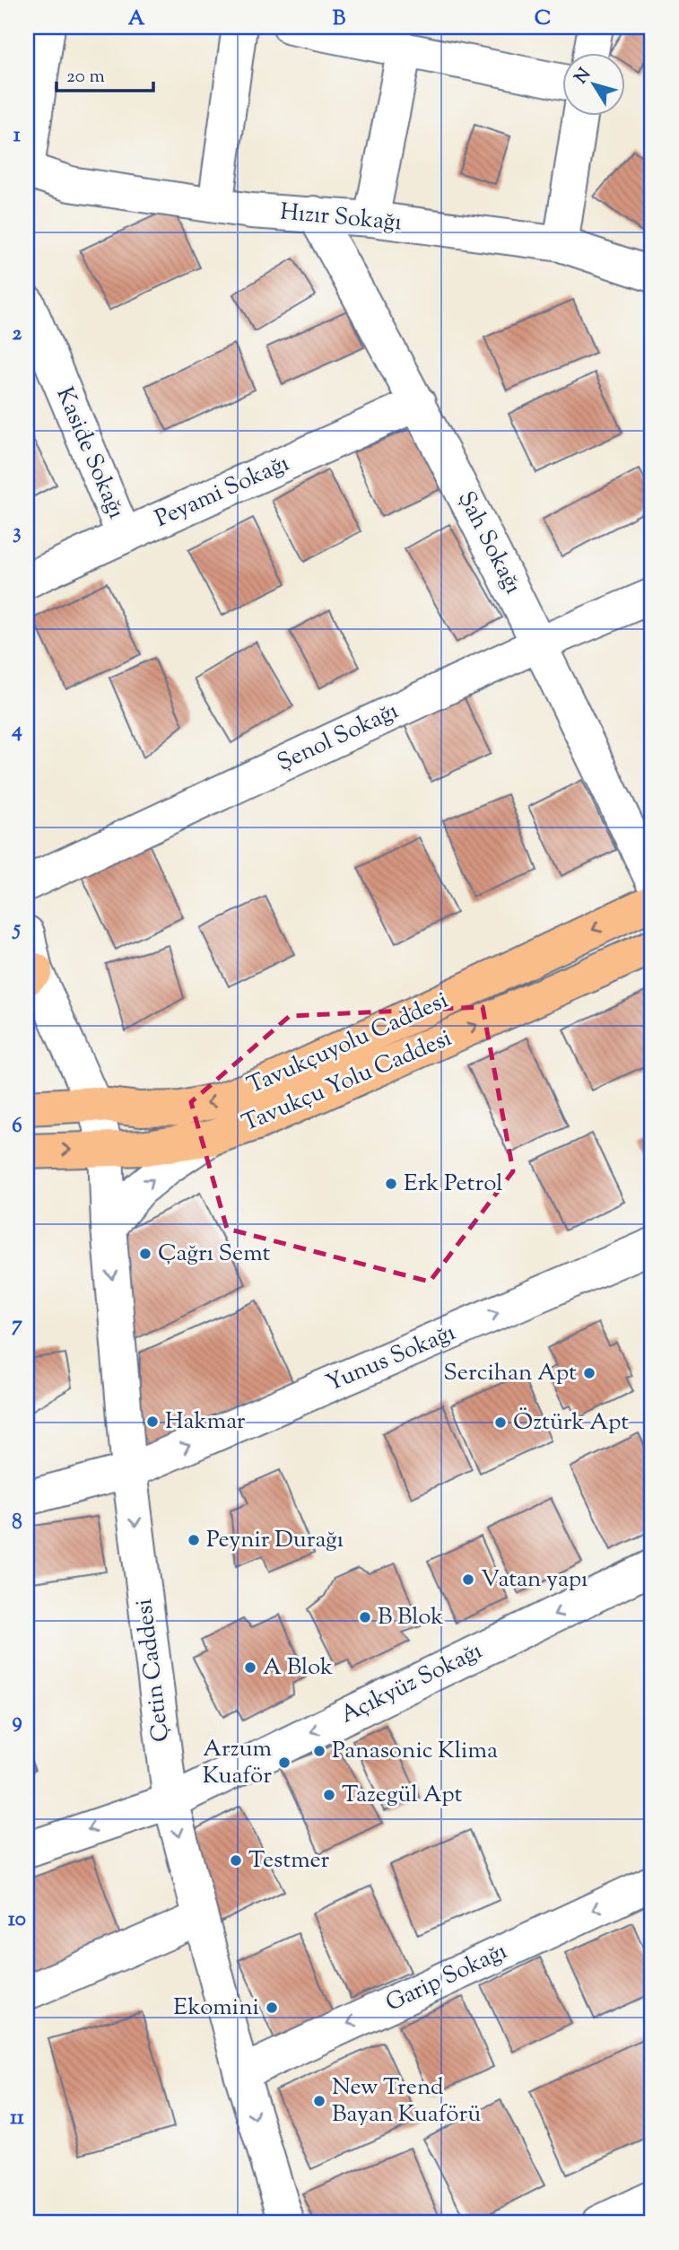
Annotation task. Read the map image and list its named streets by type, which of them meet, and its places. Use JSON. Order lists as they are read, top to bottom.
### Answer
{
  "streets": {
    "main road": ["Tavukçuyolu Caddesi", "Tavukçu Yolu Caddesi"],
    "street": [
      "Hızır Sokağı",
      "Kaside Sokağı",
      "Peyami Sokağı",
      "Şah Sokağı",
      "Şenol Sokağı",
      "Yunus Sokağı",
      "Çetin Caddesi",
      "Açıkyüz Sokağı",
      "Garip Sokağı"
    ]
  },
  "crossings": [
    ["Hızır Sokağı", "Şah Sokağı"],
    ["Kaside Sokağı", "Peyami Sokağı"],
    ["Peyami Sokağı", "Şah Sokağı"],
    ["Şah Sokağı", "Şenol Sokağı"],
    ["Tavukçuyolu Caddesi", "Çetin Caddesi"],
    ["Tavukçu Yolu Caddesi", "Çetin Caddesi"],
    ["Yunus Sokağı", "Çetin Caddesi"],
    ["Çetin Caddesi", "Açıkyüz Sokağı"],
    ["Çetin Caddesi", "Garip Sokağı"]
  ],
  "one_way": [
    "Tavukçuyolu Caddesi",
    "Tavukçu Yolu Caddesi",
    "Yunus Sokağı",
    "Çetin Caddesi",
    "Açıkyüz Sokağı",
    "Garip Sokağı"
  ],
  "places": [
    "Erk Petrol",
    "Çağrı Semt",
    "Sercihan Apt",
    "Hakmar",
    "Öztürk Apt",
    "Peynir Durağı",
    "Vatan yapı",
    "B Blok",
    "A Blok",
    "Panasonic Klima",
    "Arzum Kuaför",
    "Tazegül Apt",
    "Testmer",
    "Ekomini",
    "New Trend Bayan Kuaförü"
  ],
  "scale_bar": "20 m",
  "north": "top left",
  "grid": {
    "columns": ["A", "B", "C"],
    "rows": [
      "1",
      "2",
      "3",
      "4",
      "5",
      "6",
      "7",
      "8",
      "9",
      "10",
      "11"
    ]
  }
}
